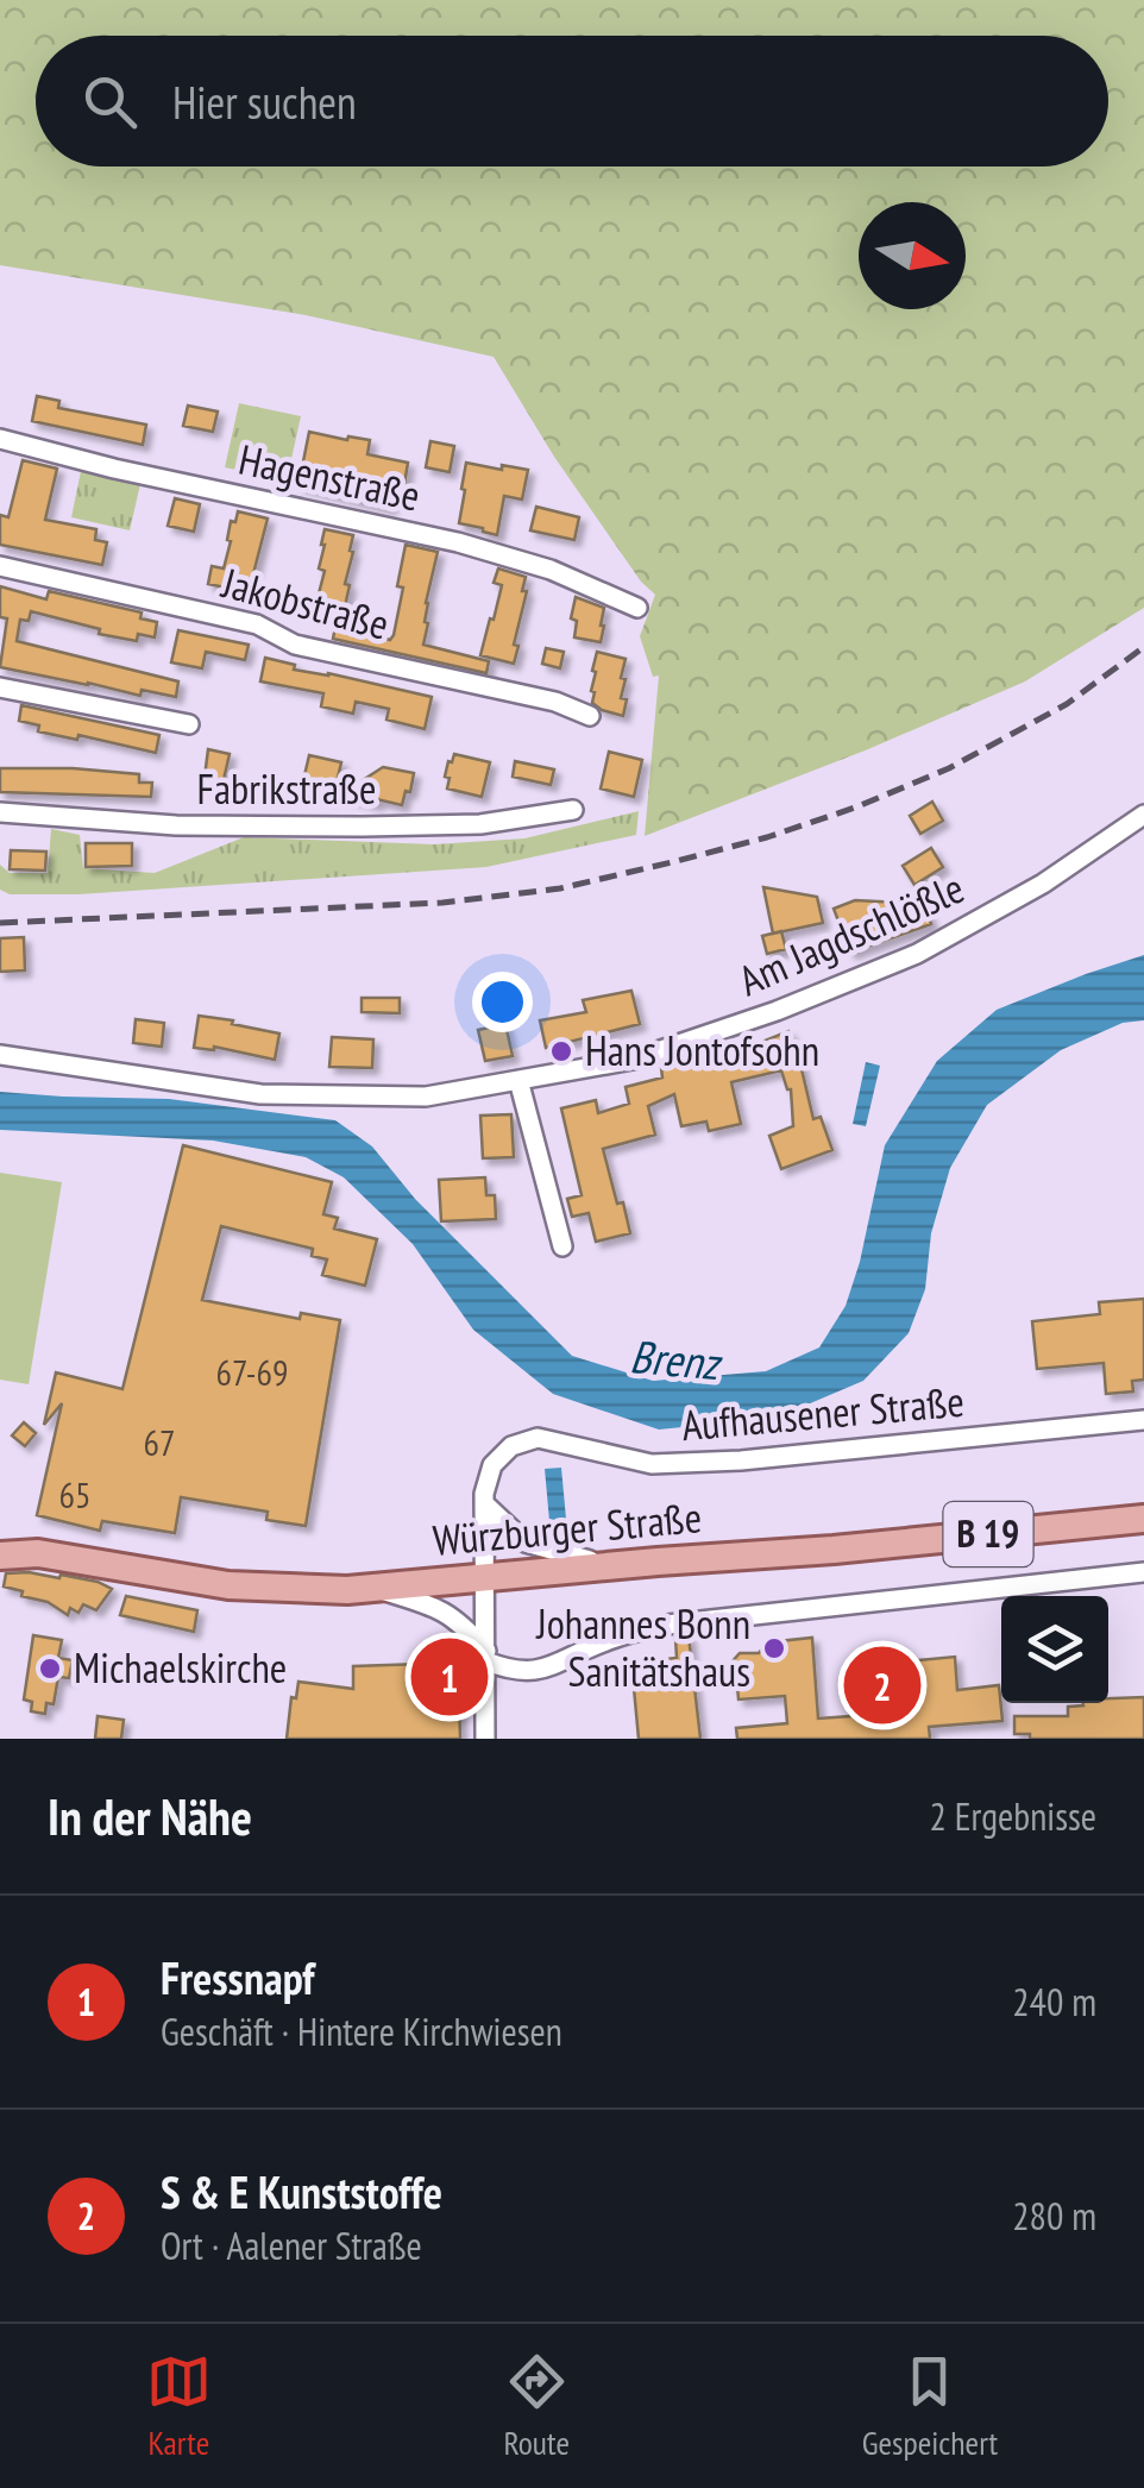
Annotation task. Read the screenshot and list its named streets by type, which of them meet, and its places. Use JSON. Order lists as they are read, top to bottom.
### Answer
{
  "streets": {
    "main road": ["Würzburger Straße", "B 19"],
    "street": [
      "Hagenstraße",
      "Jakobstraße",
      "Fabrikstraße",
      "Am Jagdschlößle",
      "Aufhausener Straße"
    ]
  },
  "crossings": [
    ["Aufhausener Straße", "Würzburger Straße"]
  ],
  "water": ["Brenz"],
  "places": ["Hans Jontofsohn", "Johannes Bonn Sanitätshaus", "Michaelskirche"],
  "house_numbers": ["67-69", "67", "65"],
  "north": "right",
  "page": {
    "search": "Hier suchen",
    "pins": ["1", "2"],
    "heading": ["In der Nähe", "2 Ergebnisse"],
    "list": [
      {
        "mark": "1",
        "name": "Fressnapf",
        "note": "Geschäft · Hintere Kirchwiesen",
        "value": "240 m"
      },
      {
        "mark": "2",
        "name": "S & E Kunststoffe",
        "note": "Ort · Aalener Straße",
        "value": "280 m"
      }
    ],
    "nav": ["Karte", "Route", "Gespeichert"]
  }
}
